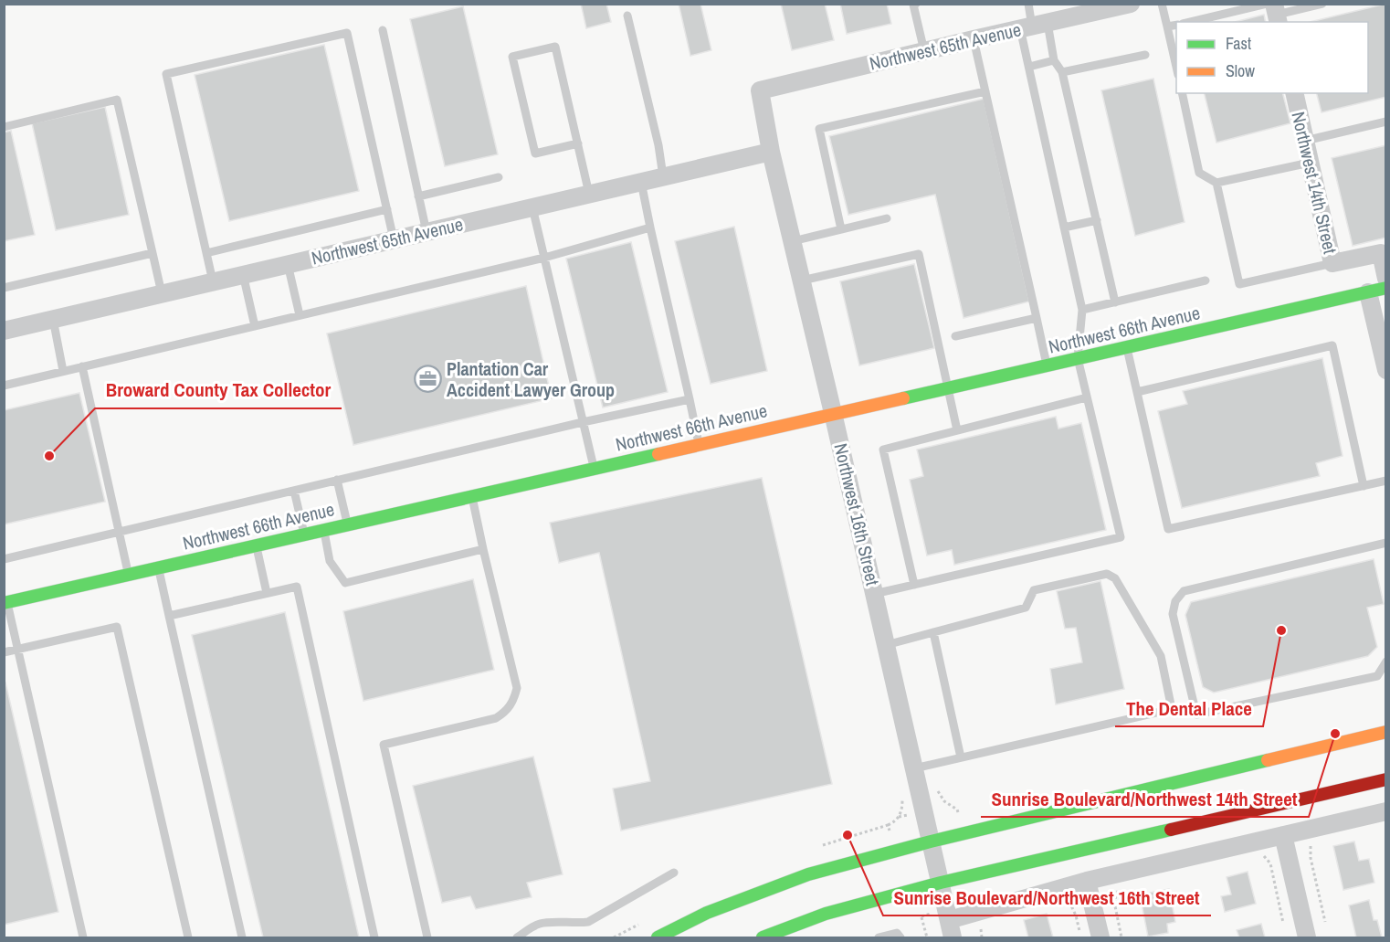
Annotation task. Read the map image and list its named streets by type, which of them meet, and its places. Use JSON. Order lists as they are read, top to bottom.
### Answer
{
  "streets": {
    "main road": ["Northwest 66th Avenue"],
    "street": ["Northwest 65th Avenue", "Northwest 14th Street", "Northwest 16th Street"]
  },
  "crossings": [
    ["Northwest 65th Avenue", "Northwest 16th Street"],
    ["Northwest 66th Avenue", "Northwest 16th Street"]
  ],
  "places": {
    "office": ["Plantation Car Accident Lawyer Group"],
    "other": [
      "Broward County Tax Collector",
      "The Dental Place",
      "Sunrise Boulevard/Northwest 14th Street",
      "Sunrise Boulevard/Northwest 16th Street"
    ]
  },
  "legend": ["Fast", "Slow"]
}
